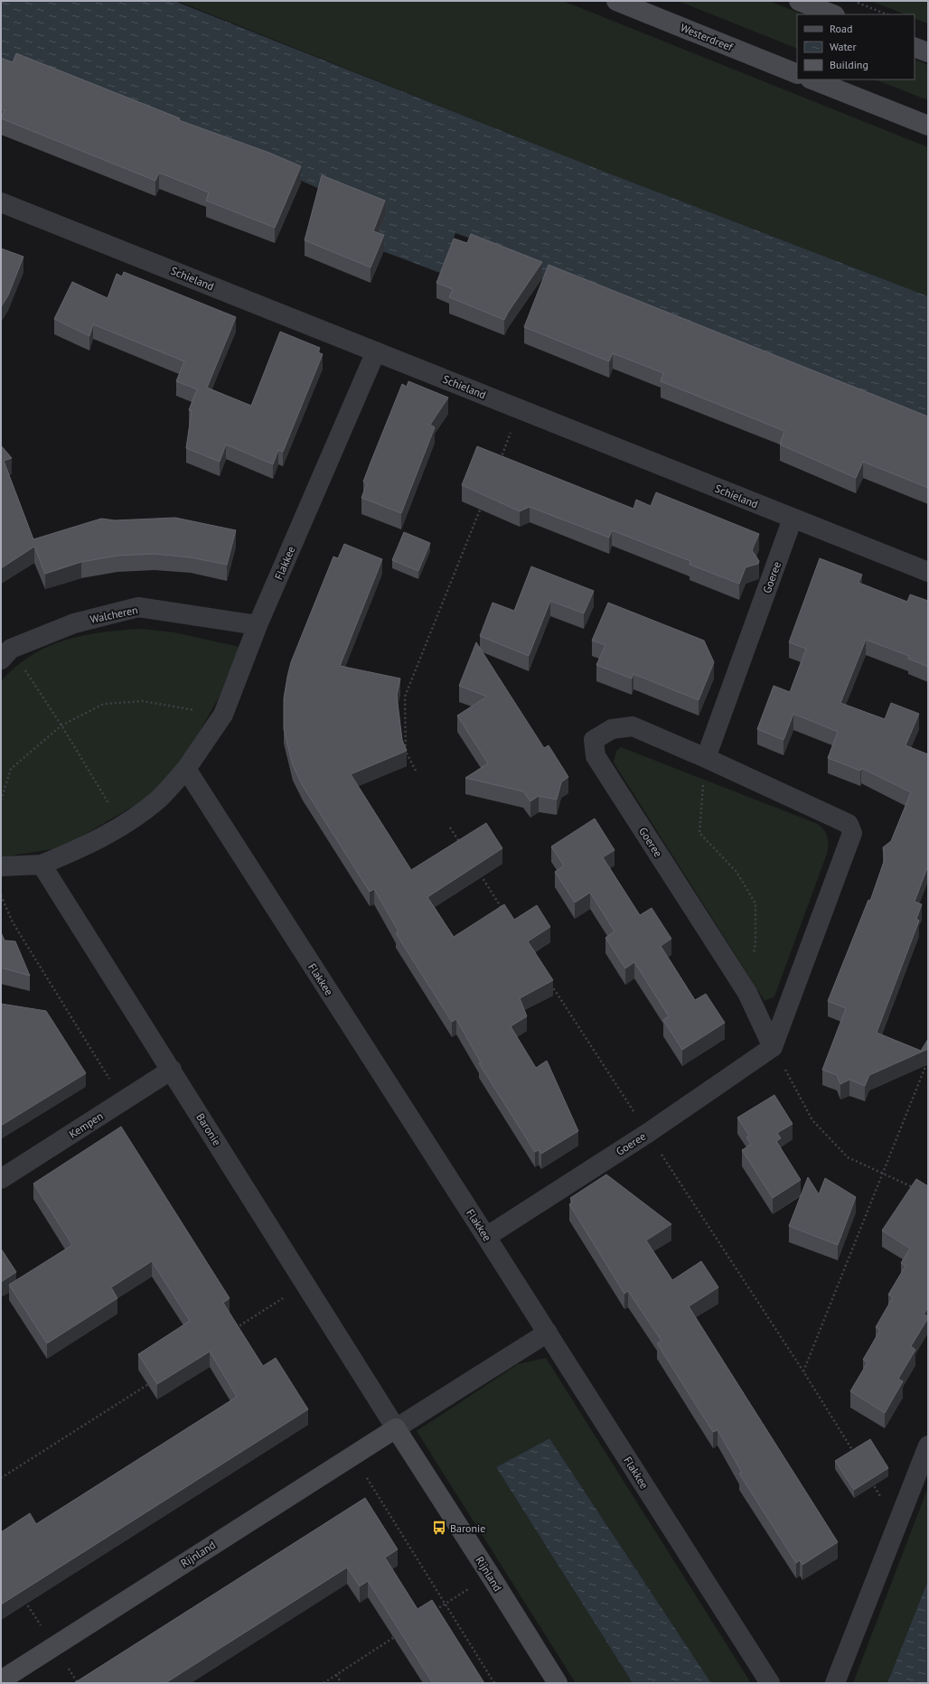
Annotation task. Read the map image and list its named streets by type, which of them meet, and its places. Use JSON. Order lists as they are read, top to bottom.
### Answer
{
  "streets": {
    "street": [
      "Westerdreef",
      "Schieland",
      "Flakkee",
      "Goeree",
      "Walcheren",
      "Kempen",
      "Baronie",
      "Rijnland"
    ]
  },
  "crossings": [
    ["Schieland", "Flakkee"],
    ["Schieland", "Goeree"],
    ["Flakkee", "Goeree"],
    ["Flakkee", "Walcheren"],
    ["Flakkee", "Baronie"],
    ["Flakkee", "Rijnland"],
    ["Kempen", "Baronie"],
    ["Baronie", "Rijnland"]
  ],
  "places": {
    "bus stop": ["Baronie"]
  },
  "legend": ["Road", "Water", "Building"]
}
